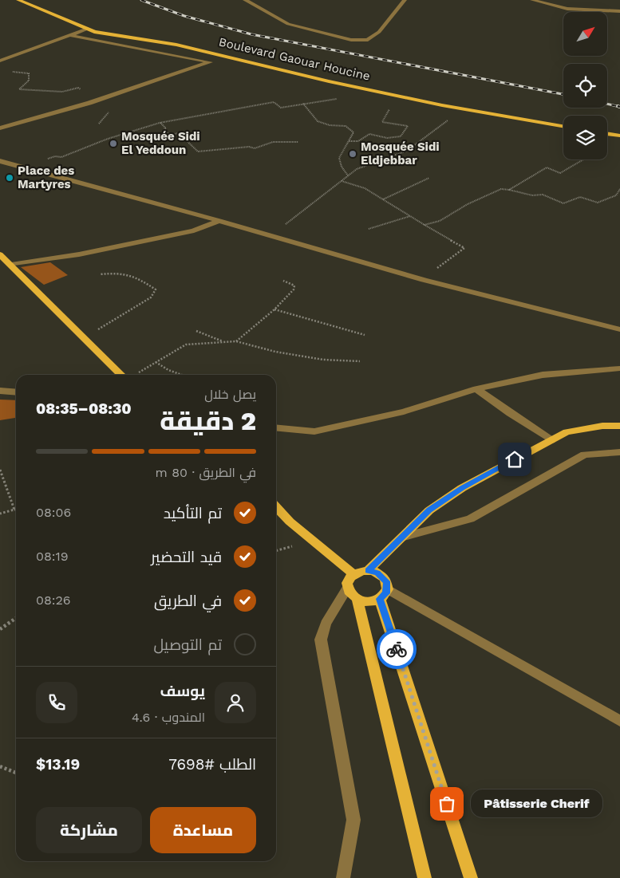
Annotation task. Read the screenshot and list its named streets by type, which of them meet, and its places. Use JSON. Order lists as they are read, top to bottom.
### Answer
{
  "streets": {
    "main road": ["Boulevard Gaouar Houcine"]
  },
  "places": [
    "Mosquée Sidi El Yeddoun",
    "Mosquée Sidi Eldjebbar",
    "Place des Martyres",
    "Pâtisserie Cherif"
  ],
  "north": "top right",
  "page": {
    "heading": ["2 دقيقة", "يصل خلال", "08:30–08:35"],
    "panel": [
      "يوسف",
      "المندوب · 4.6",
      "الطلب #7698",
      "$13.19"
    ],
    "bar": "في الطريق · 80 m",
    "list": [
      ["تم التأكيد", "08:06"],
      ["قيد التحضير", "08:19"],
      ["في الطريق", "08:26"],
      "تم التوصيل"
    ],
    "bubble": "Pâtisserie Cherif",
    "buttons": ["مساعدة", "مشاركة"]
  }
}
